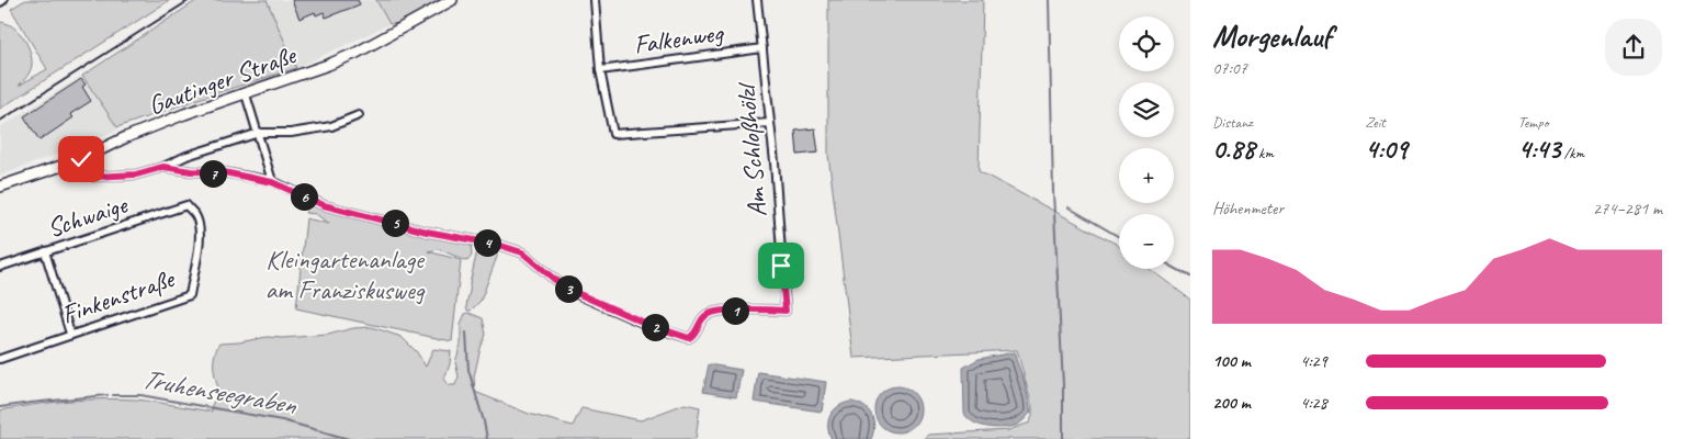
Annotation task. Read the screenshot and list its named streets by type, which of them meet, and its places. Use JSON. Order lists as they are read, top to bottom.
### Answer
{
  "streets": {
    "main road": ["Gautinger Straße"],
    "street": [
      "Falkenweg",
      "Am Schloßhölzl",
      "Schwaige",
      "Finkenstraße"
    ]
  },
  "crossings": [
    ["Falkenweg", "Am Schloßhölzl"],
    ["Schwaige", "Finkenstraße"]
  ],
  "water": ["Truhenseegraben"],
  "parks": ["Kleingartenanlage am Franziskusweg"],
  "page": {
    "heading": ["Morgenlauf", "07:07"],
    "map_buttons": ["+", "−"],
    "stats": [
      ["Distanz", "0.88 km"],
      ["Zeit", "4:09"],
      ["Tempo", "4:43 /km"]
    ],
    "pins": [
      "7",
      "6",
      "5",
      "4",
      "3",
      "1",
      "2"
    ],
    "chart": ["Höhenmeter", "274–281 m"],
    "list": [
      {
        "name": "100 m",
        "note": "4:29"
      },
      {
        "name": "200 m",
        "note": "4:28"
      }
    ]
  }
}
